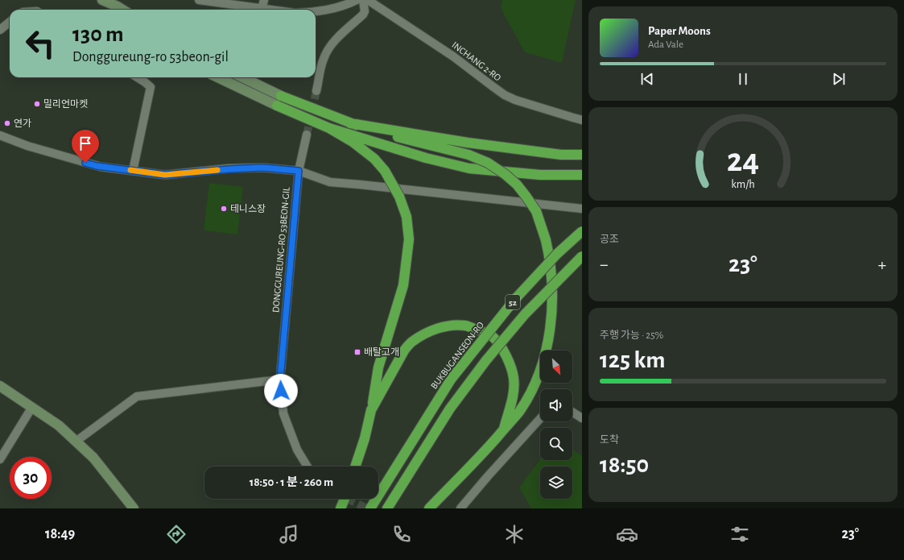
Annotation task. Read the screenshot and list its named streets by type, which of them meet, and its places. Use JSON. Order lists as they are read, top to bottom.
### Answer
{
  "streets": {
    "highway": ["52", "BUKBUGANSEON-RO"],
    "street": ["INCHANG 2-RO", "DONGGUREUNG-RO 53BEON-GIL"]
  },
  "places": {
    "other": ["밀리언마켓", "연가", "테니스장"],
    "transit": ["배탈고개"]
  },
  "north": "bottom right",
  "page": {
    "turn": ["130 m", "Donggureung-ro 53beon-gil"],
    "song": ["Paper Moons", "Ada Vale"],
    "tile": [
      "공조",
      ["주행 가능 · 25%", "125 km"],
      ["도착", "18:50"]
    ],
    "heat": ["−", "23°", "+"],
    "limit": "30",
    "trip": "18:50 · 1 분 · 260 m",
    "tabs": ["18:49", "23°"],
    "gauge": ["24", "km/h"]
  }
}
